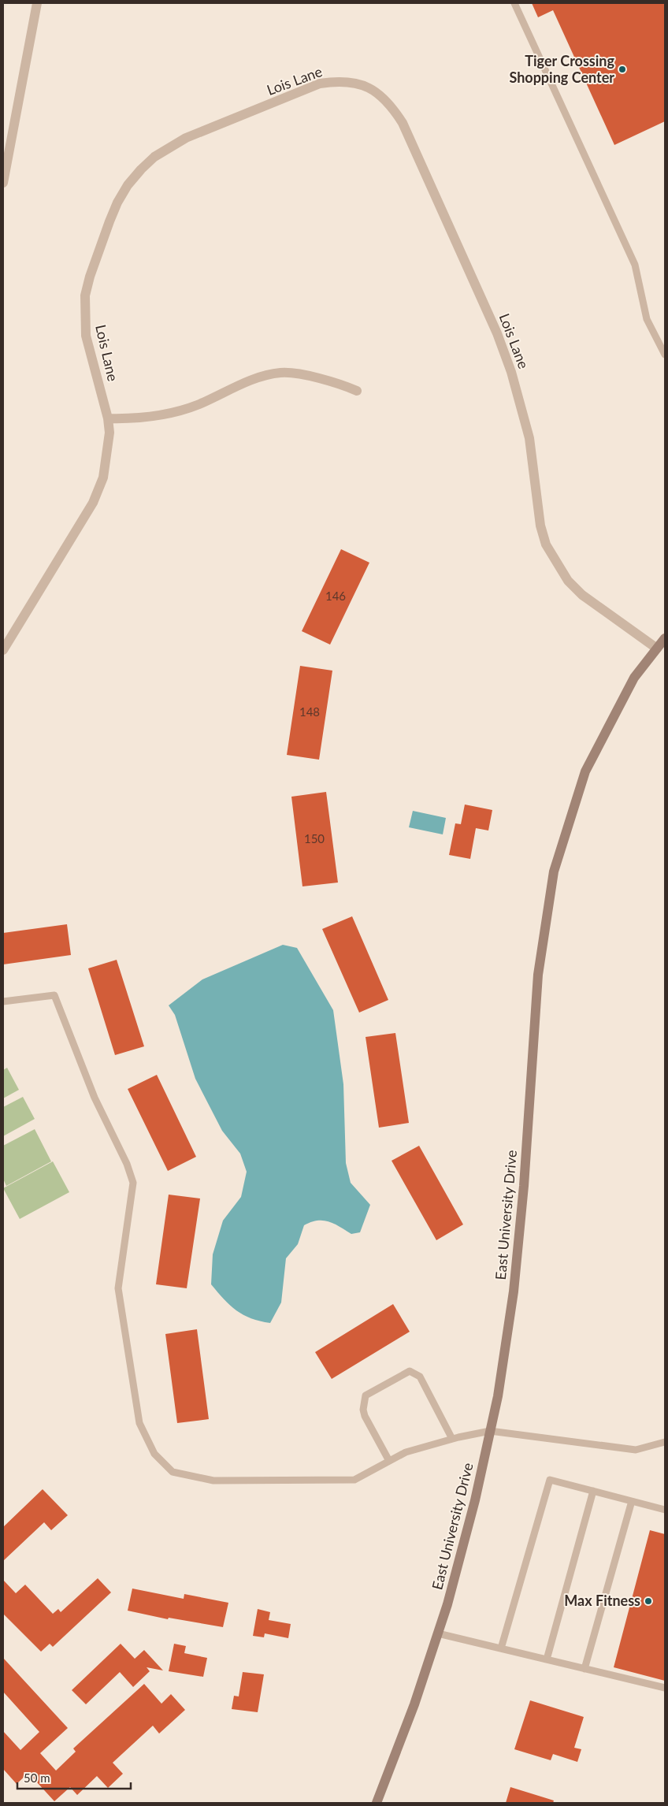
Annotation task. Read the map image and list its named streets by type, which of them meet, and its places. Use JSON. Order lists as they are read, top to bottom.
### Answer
{
  "streets": {
    "main road": ["East University Drive"],
    "street": ["Lois Lane"]
  },
  "crossings": [
    ["Lois Lane", "East University Drive"]
  ],
  "places": ["Tiger Crossing Shopping Center", "Max Fitness"],
  "house_numbers": ["146", "148", "150"],
  "scale_bar": "50 m"
}
